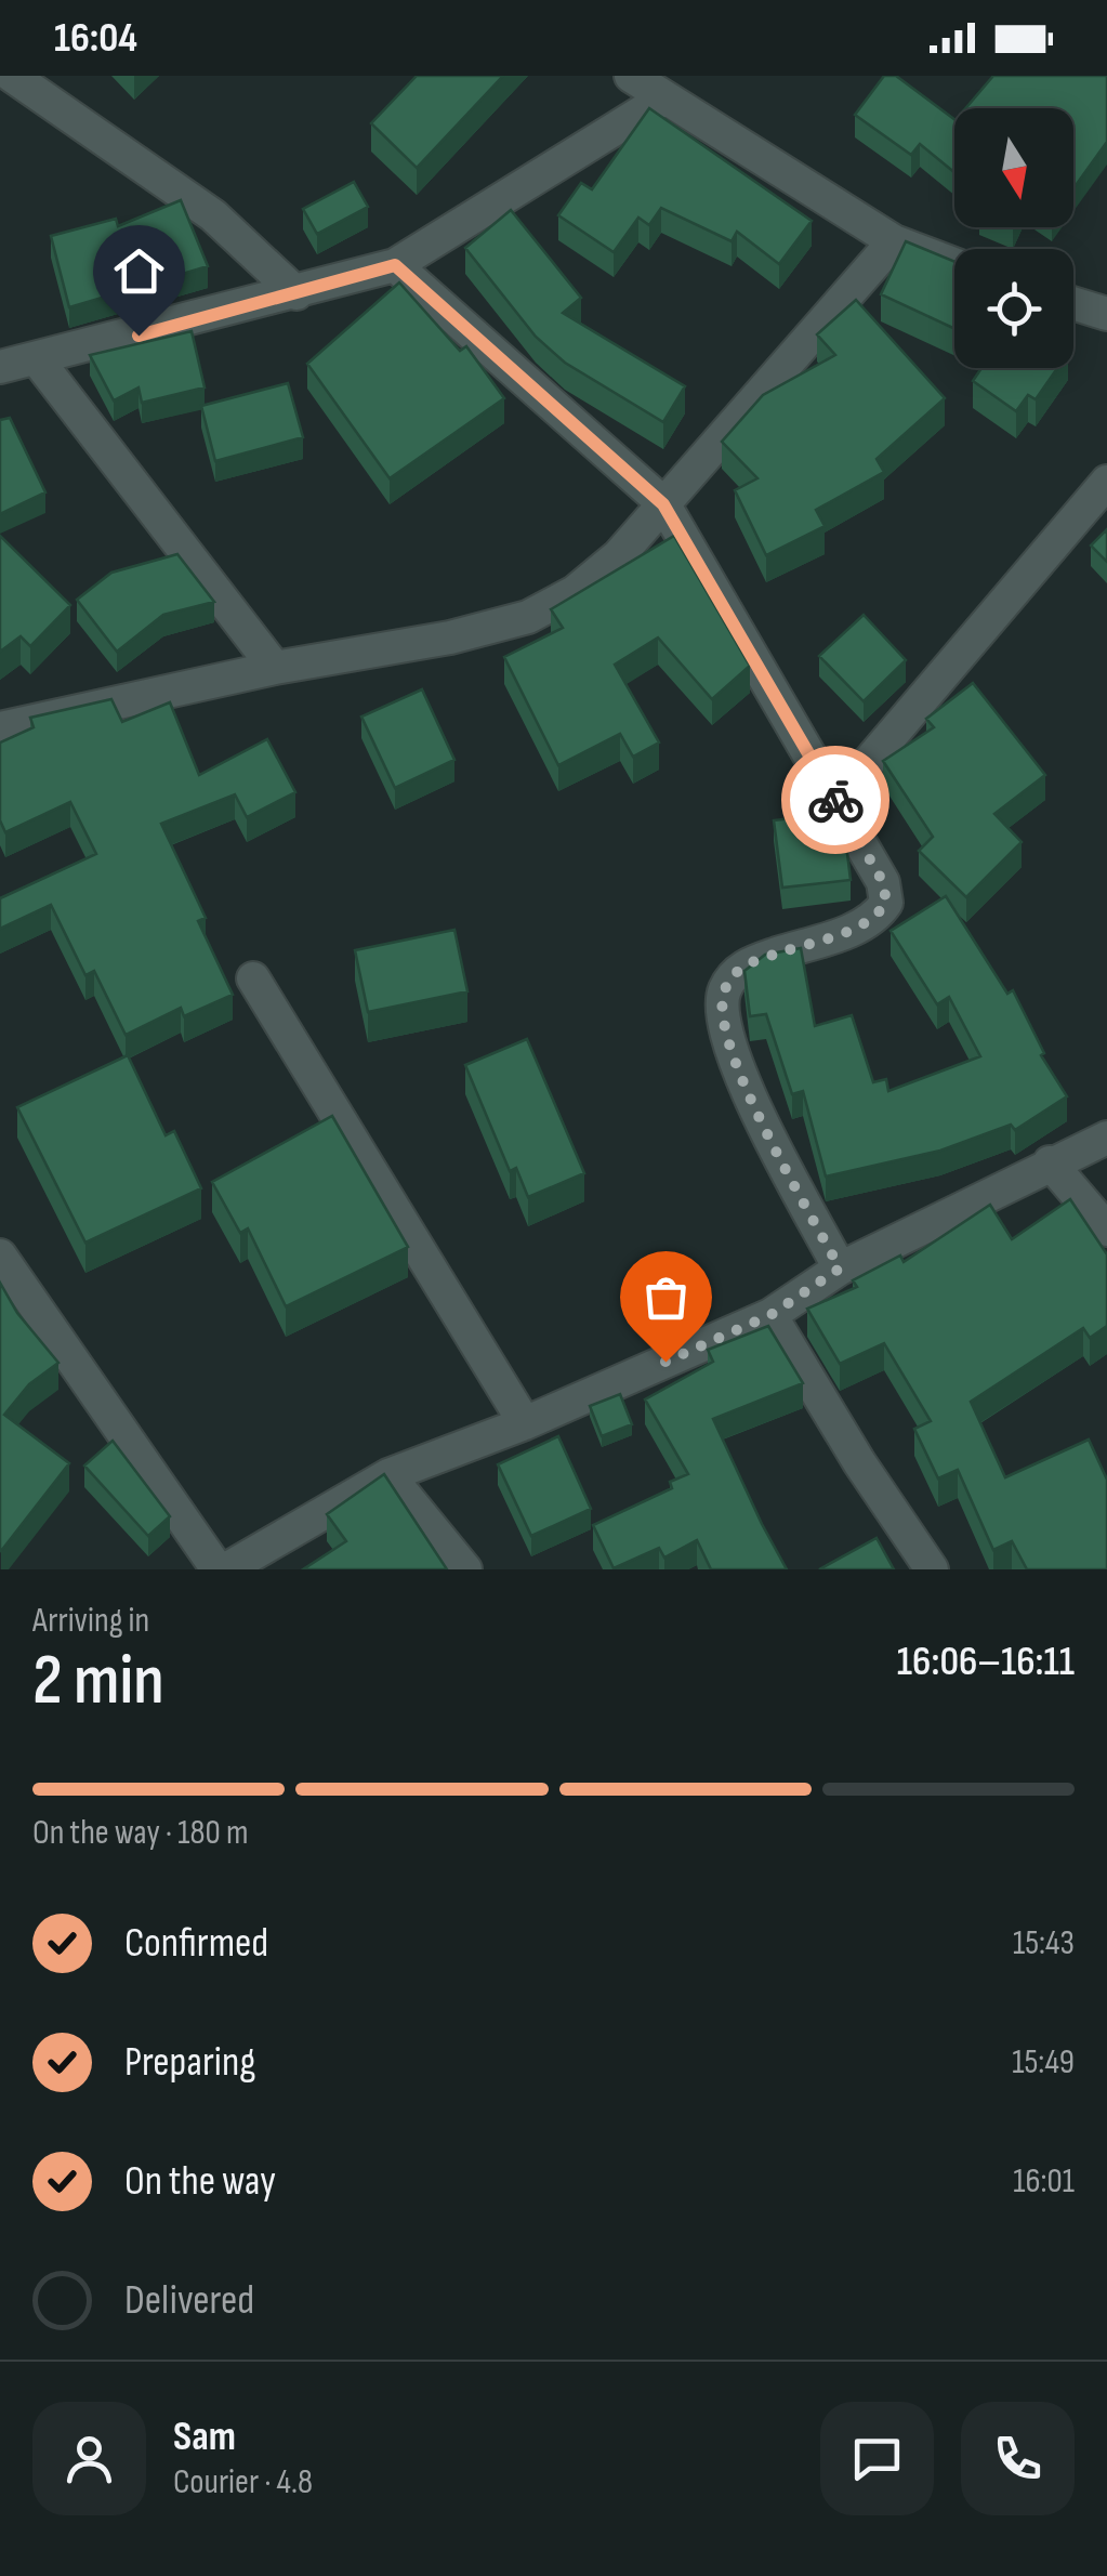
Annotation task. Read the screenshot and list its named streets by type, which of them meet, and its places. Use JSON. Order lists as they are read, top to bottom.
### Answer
{
  "north": "bottom",
  "page": {
    "status": "16:04",
    "heading": ["2 min", "Arriving in", "16:06–16:11"],
    "panel": ["Sam", "Courier · 4.8"],
    "bar": "On the way · 180 m",
    "list": [
      ["Confirmed", "15:43"],
      ["Preparing", "15:49"],
      ["On the way", "16:01"],
      "Delivered"
    ]
  }
}
